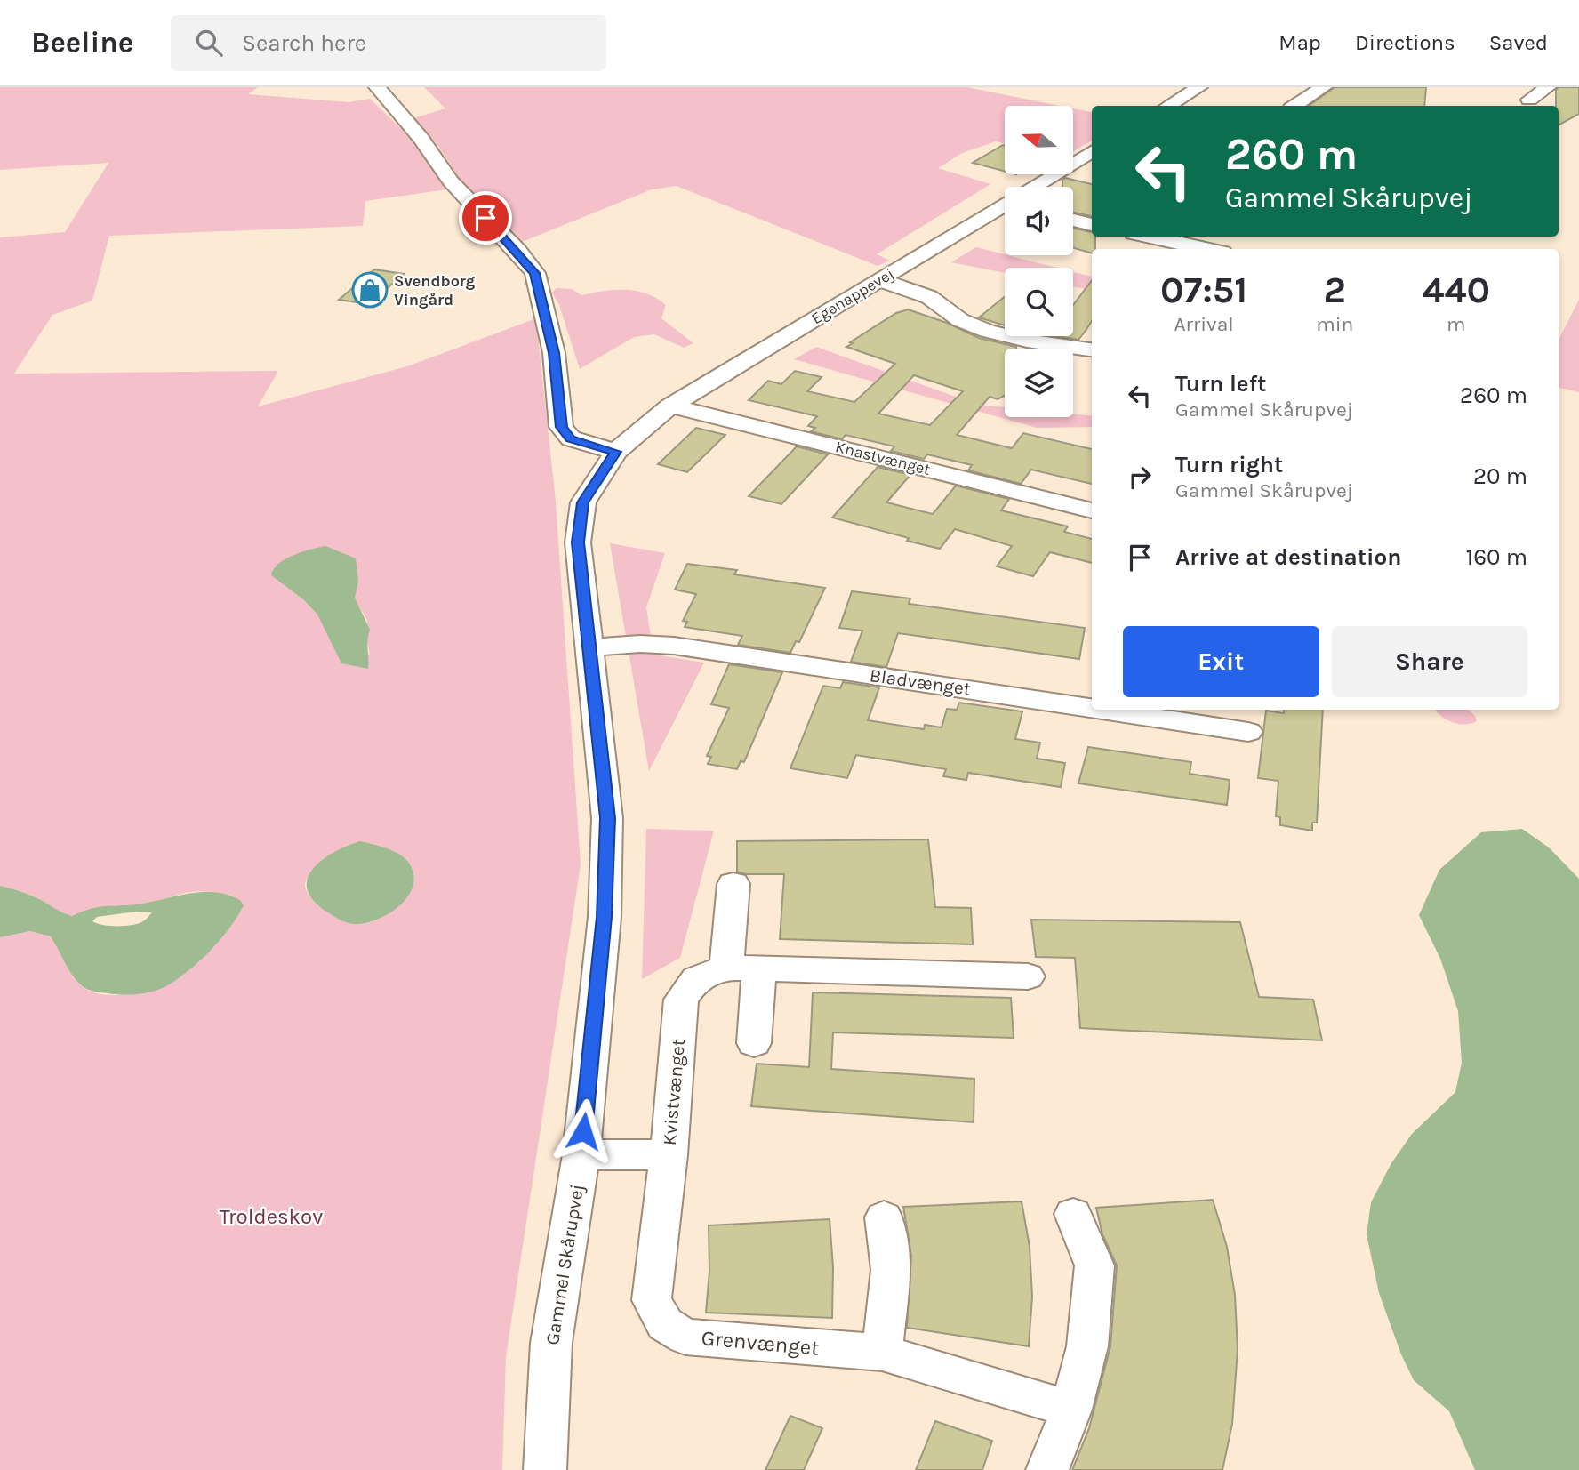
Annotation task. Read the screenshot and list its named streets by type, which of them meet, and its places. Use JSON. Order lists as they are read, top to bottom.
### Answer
{
  "streets": {
    "street": [
      "Egenappevej",
      "Knastvænget",
      "Bladvænget",
      "Kvistvænget",
      "Gammel Skårupvej",
      "Grenvænget"
    ]
  },
  "crossings": [
    ["Egenappevej", "Knastvænget"],
    ["Egenappevej", "Gammel Skårupvej"],
    ["Bladvænget", "Gammel Skårupvej"],
    ["Kvistvænget", "Gammel Skårupvej"],
    ["Kvistvænget", "Grenvænget"]
  ],
  "parks": ["Troldeskov"],
  "places": {
    "shop": ["Svendborg Vingård"]
  },
  "north": "left",
  "page": {
    "header": "Beeline",
    "search": "Search here",
    "nav": ["Map", "Directions", "Saved"],
    "turn": ["260 m", "Gammel Skårupvej"],
    "eta": [
      "07:51",
      "Arrival",
      "2",
      "min",
      "440",
      "m"
    ],
    "list": [
      {
        "name": "Turn left",
        "note": "Gammel Skårupvej",
        "value": "260 m"
      },
      {
        "name": "Turn right",
        "note": "Gammel Skårupvej",
        "value": "20 m"
      },
      {
        "name": "Arrive at destination",
        "value": "160 m"
      }
    ],
    "buttons": ["Exit", "Share"]
  }
}
